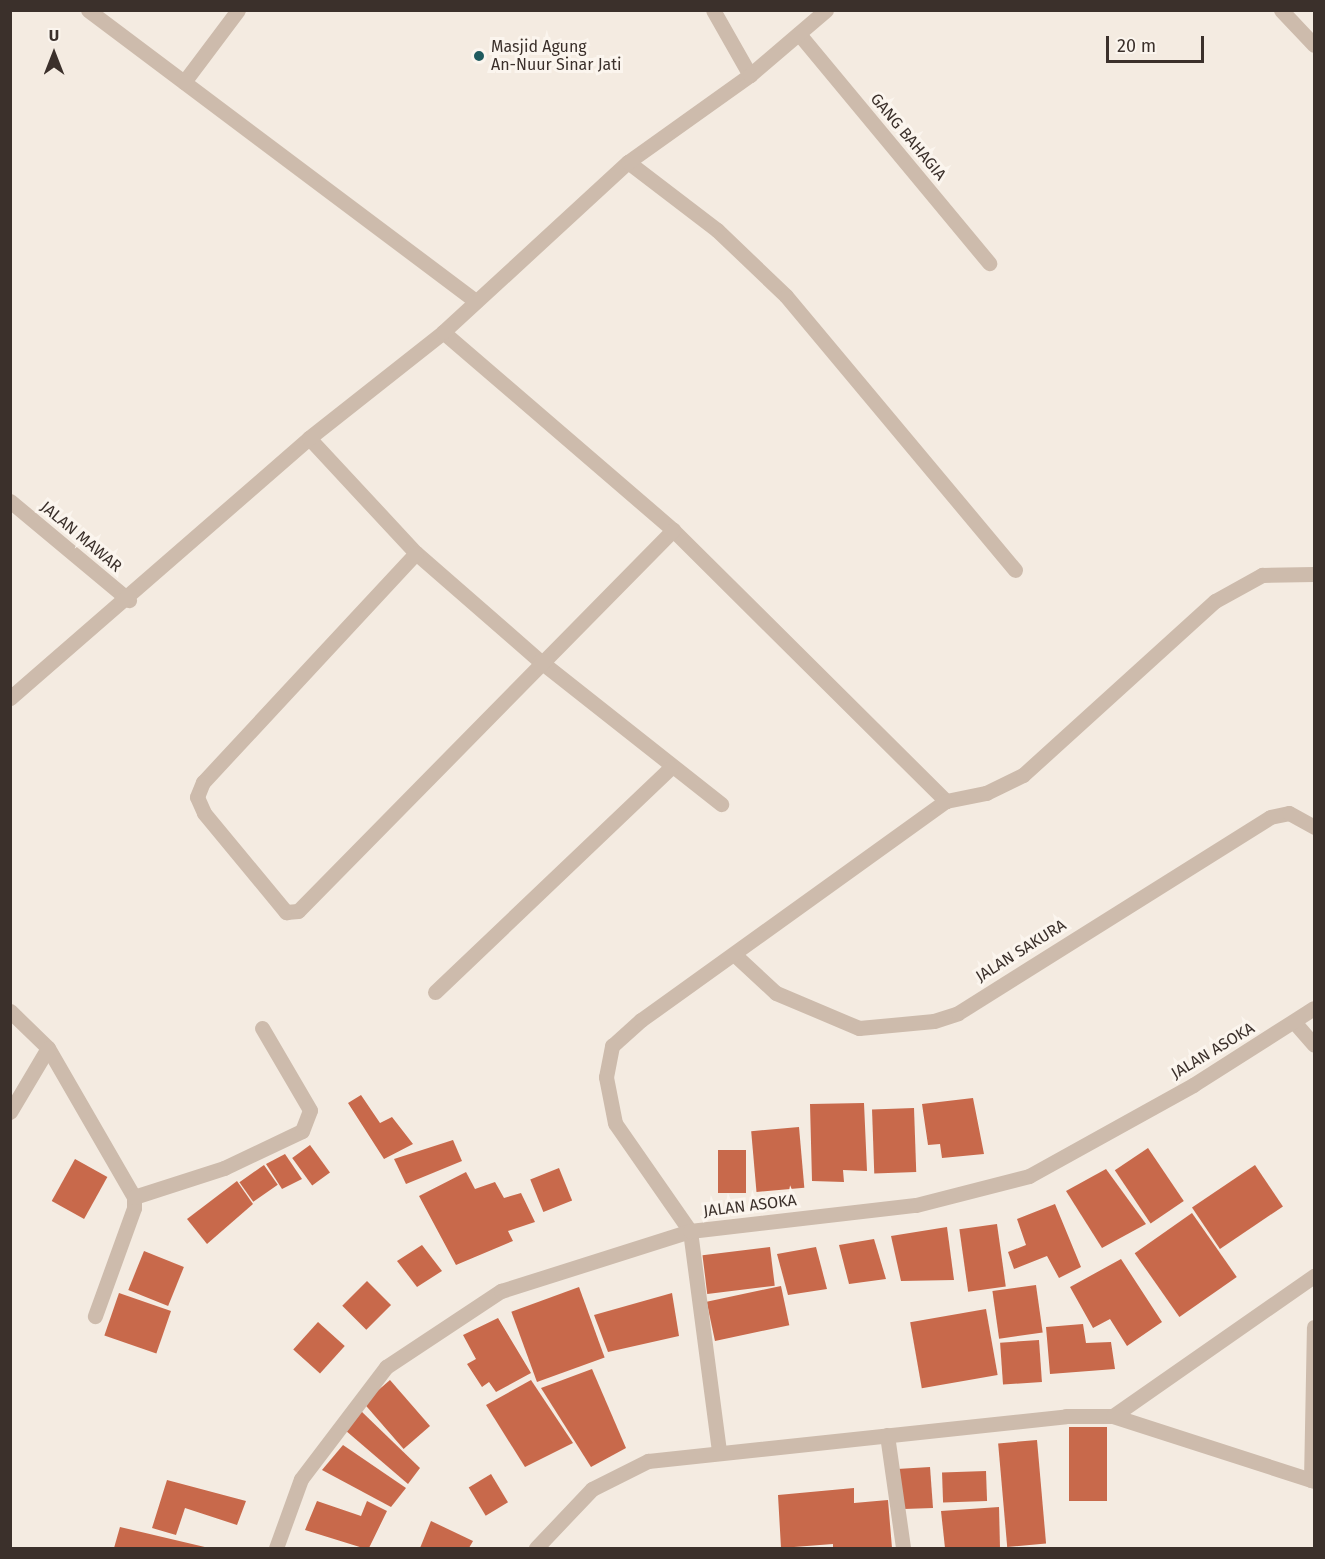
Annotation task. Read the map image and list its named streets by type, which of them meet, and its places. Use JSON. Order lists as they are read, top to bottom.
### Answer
{
  "streets": {
    "street": [
      "GANG BAHAGIA",
      "JALAN MAWAR",
      "JALAN SAKURA",
      "JALAN ASOKA"
    ]
  },
  "places": ["Masjid Agung An-Nuur Sinar Jati"],
  "scale_bar": "20 m",
  "north": "top"
}
